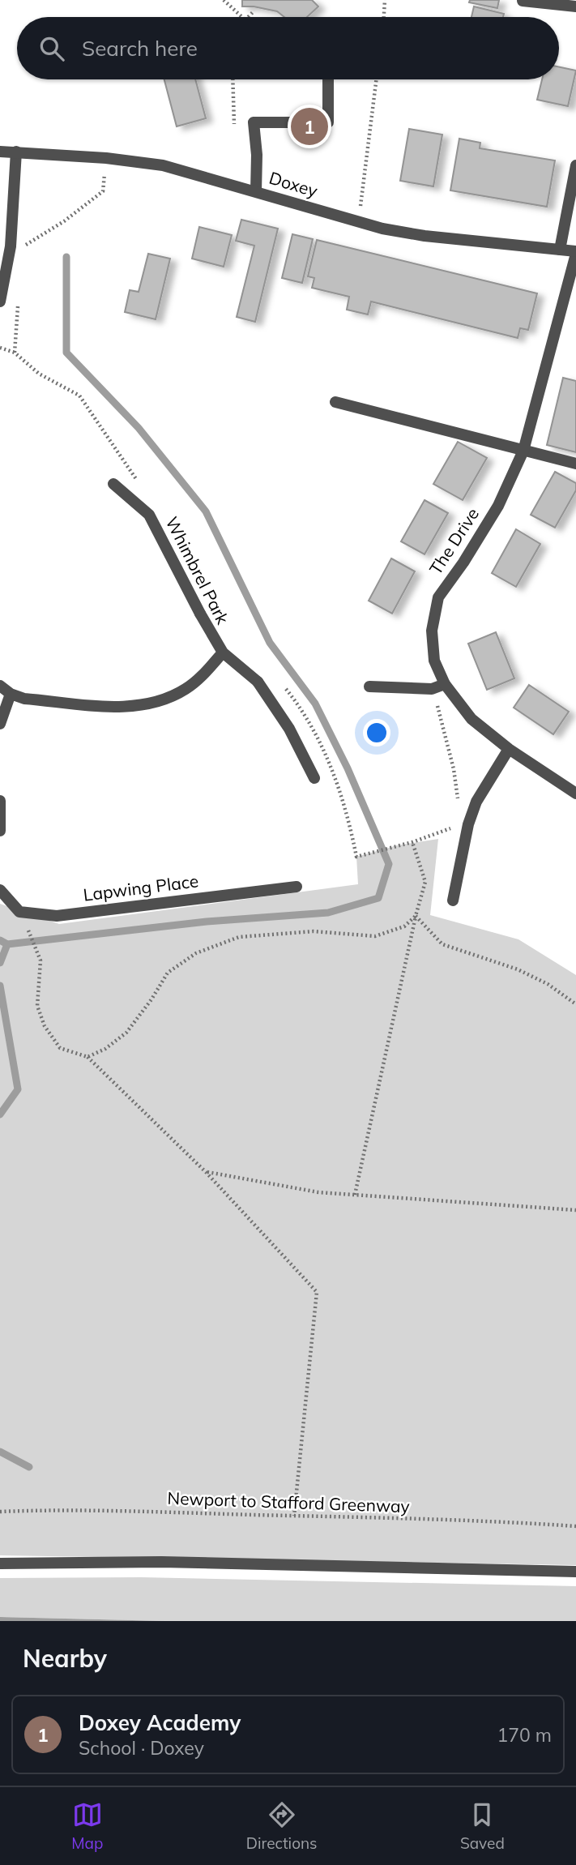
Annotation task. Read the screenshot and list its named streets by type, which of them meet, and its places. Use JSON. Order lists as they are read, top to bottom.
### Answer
{
  "streets": {
    "street": [
      "Doxey",
      "The Drive",
      "Whimbrel Park",
      "Lapwing Place"
    ],
    "path": ["Newport to Stafford Greenway"]
  },
  "crossings": [
    ["Doxey", "The Drive"]
  ],
  "page": {
    "search": "Search here",
    "pins": "1",
    "heading": "Nearby",
    "list": [
      {
        "mark": "1",
        "name": "Doxey Academy",
        "note": "School · Doxey",
        "value": "170 m"
      }
    ],
    "nav": ["Map", "Directions", "Saved"]
  }
}
